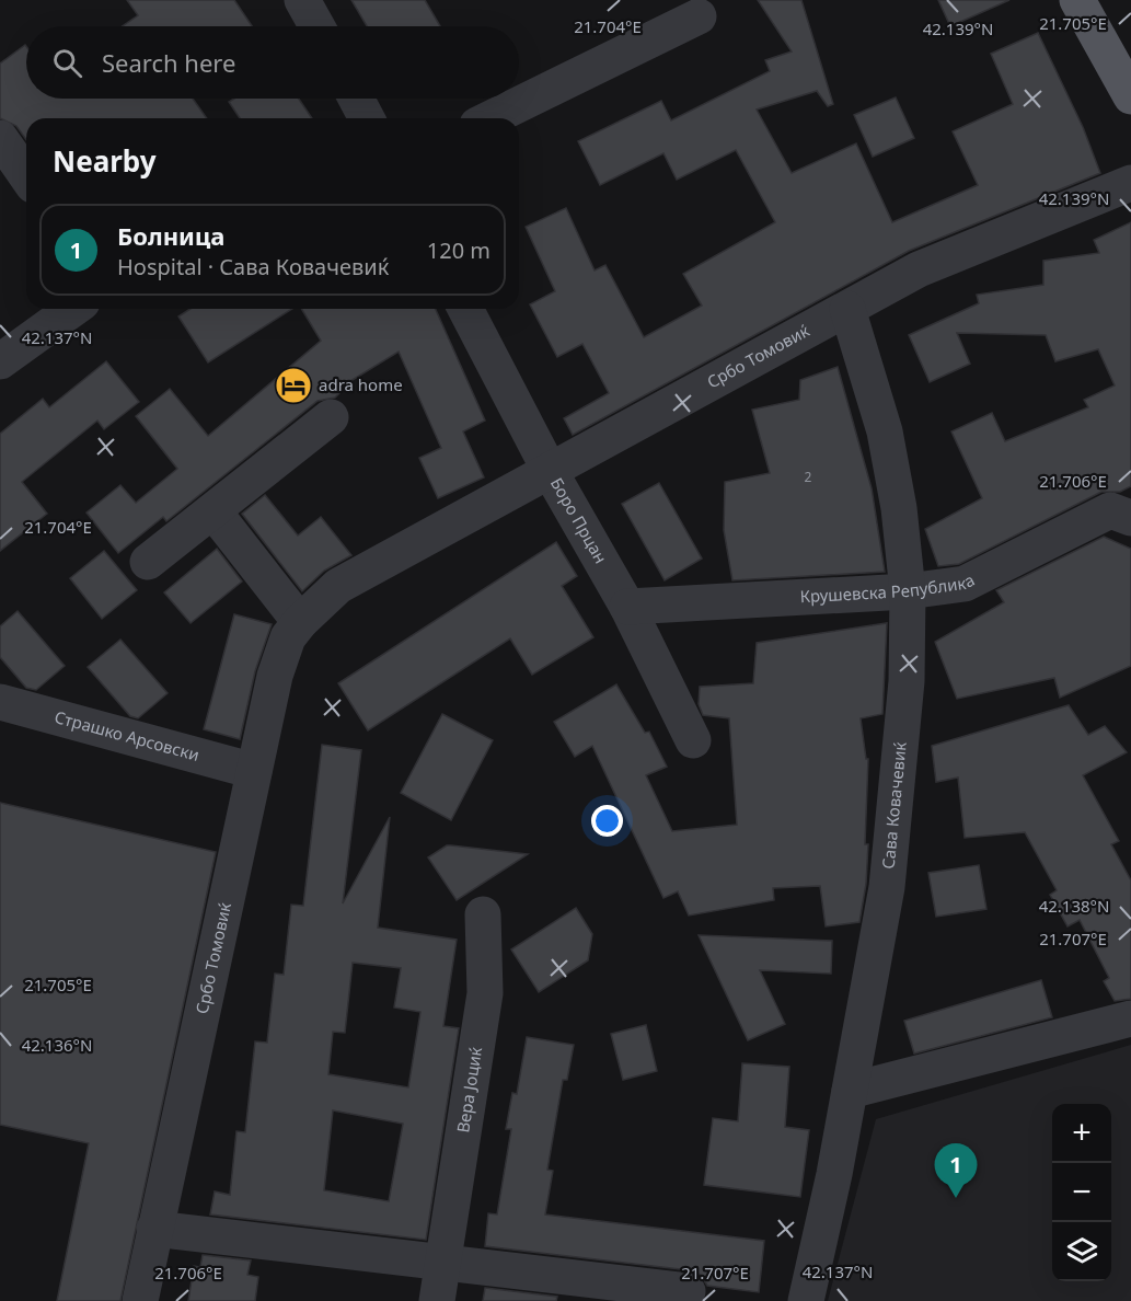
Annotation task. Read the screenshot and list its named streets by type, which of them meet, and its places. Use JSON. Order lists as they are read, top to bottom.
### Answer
{
  "streets": {
    "street": [
      "Србо Томовиќ",
      "Боро Прцан",
      "Крушевска Република",
      "Страшко Арсовски",
      "Сава Ковачевиќ",
      "Вера Јоциќ"
    ]
  },
  "crossings": [
    ["Србо Томовиќ", "Боро Прцан"],
    ["Србо Томовиќ", "Страшко Арсовски"],
    ["Србо Томовиќ", "Сава Ковачевиќ"],
    ["Боро Прцан", "Крушевска Република"],
    ["Крушевска Република", "Сава Ковачевиќ"]
  ],
  "places": {
    "hotel": ["adra home"]
  },
  "house_numbers": ["2"],
  "page": {
    "search": "Search here",
    "heading": "Nearby",
    "list": [
      {
        "mark": "1",
        "name": "Болница",
        "note": "Hospital · Сава Ковачевиќ",
        "value": "120 m"
      }
    ],
    "map_buttons": ["+", "−"],
    "pins": "1"
  },
  "coordinates": [
    "21.705°E",
    "21.704°E",
    "42.139°N",
    "42.137°N",
    "21.706°E",
    "42.138°N",
    "21.707°E",
    "42.136°N"
  ]
}
